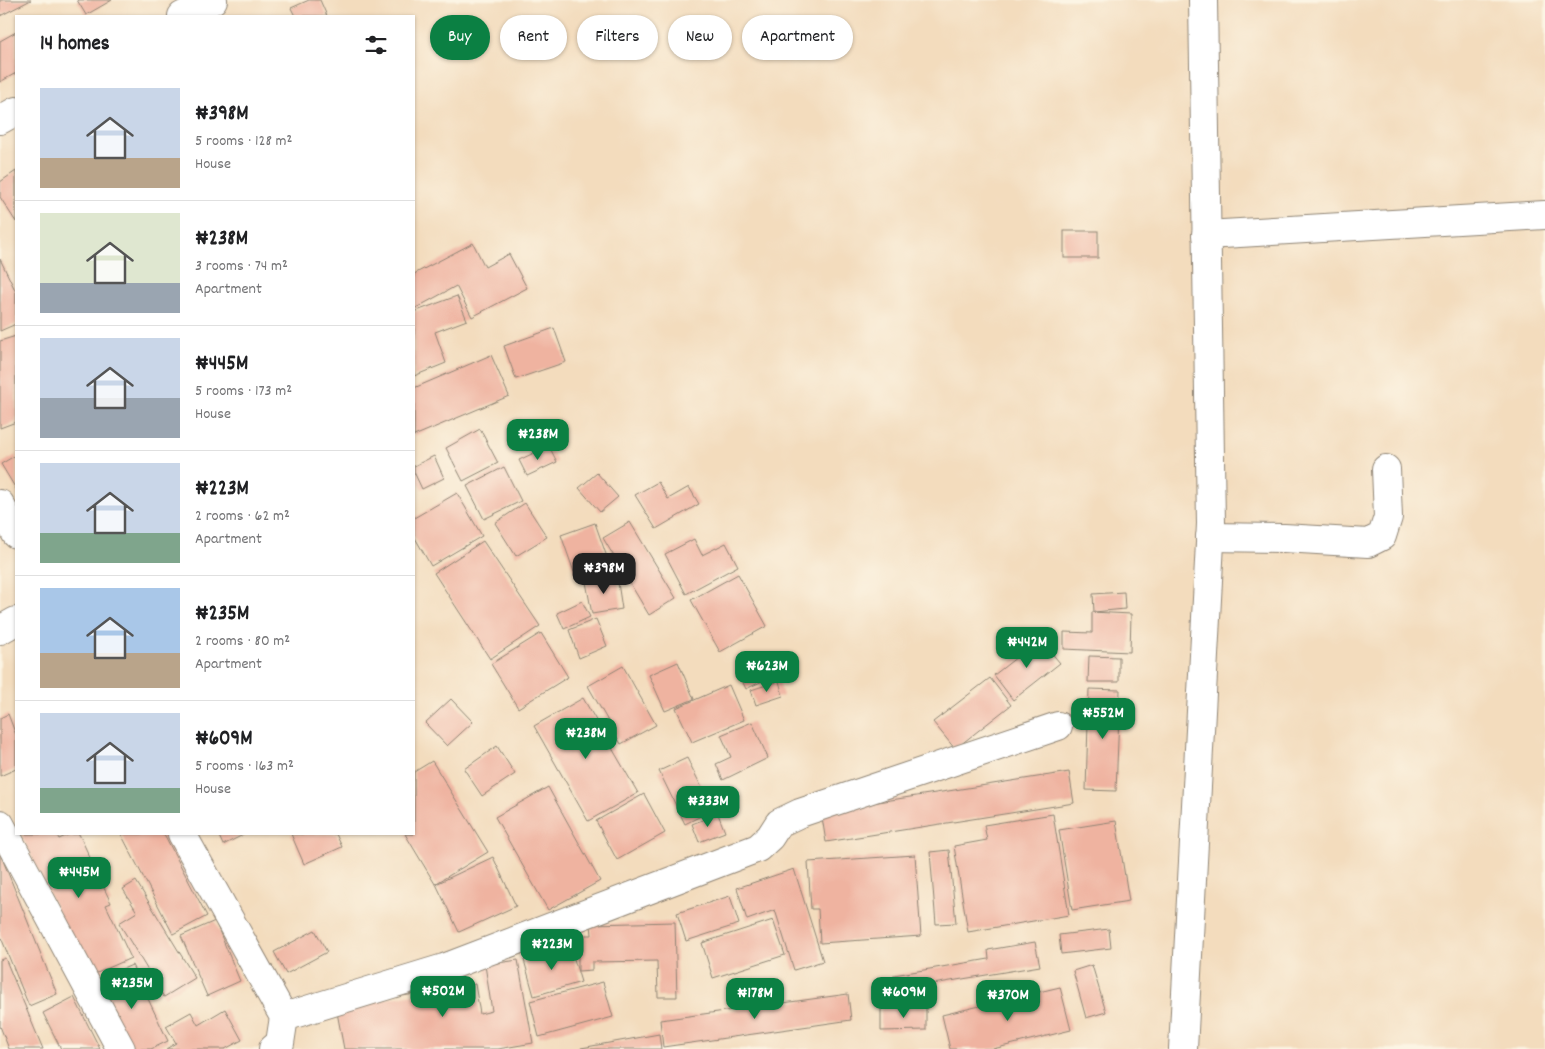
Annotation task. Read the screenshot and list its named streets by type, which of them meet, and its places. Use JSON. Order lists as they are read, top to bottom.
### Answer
{
  "page": {
    "chip": [
      "Buy",
      "Rent",
      "Filters",
      "New",
      "Apartment"
    ],
    "heading": "14 homes",
    "list": [
      {
        "name": "₦398M",
        "note": "5 rooms · 128 m² · House"
      },
      {
        "name": "₦238M",
        "note": "3 rooms · 74 m² · Apartment"
      },
      {
        "name": "₦445M",
        "note": "5 rooms · 173 m² · House"
      },
      {
        "name": "₦223M",
        "note": "2 rooms · 62 m² · Apartment"
      },
      {
        "name": "₦235M",
        "note": "2 rooms · 80 m² · Apartment"
      },
      {
        "name": "₦609M",
        "note": "5 rooms · 163 m² · House"
      }
    ],
    "price": [
      "₦238M",
      "₦398M",
      "₦442M",
      "₦623M",
      "₦552M",
      "₦238M",
      "₦333M",
      "₦445M",
      "₦223M",
      "₦235M",
      "₦502M",
      "₦609M",
      "₦178M",
      "₦370M"
    ]
  }
}
